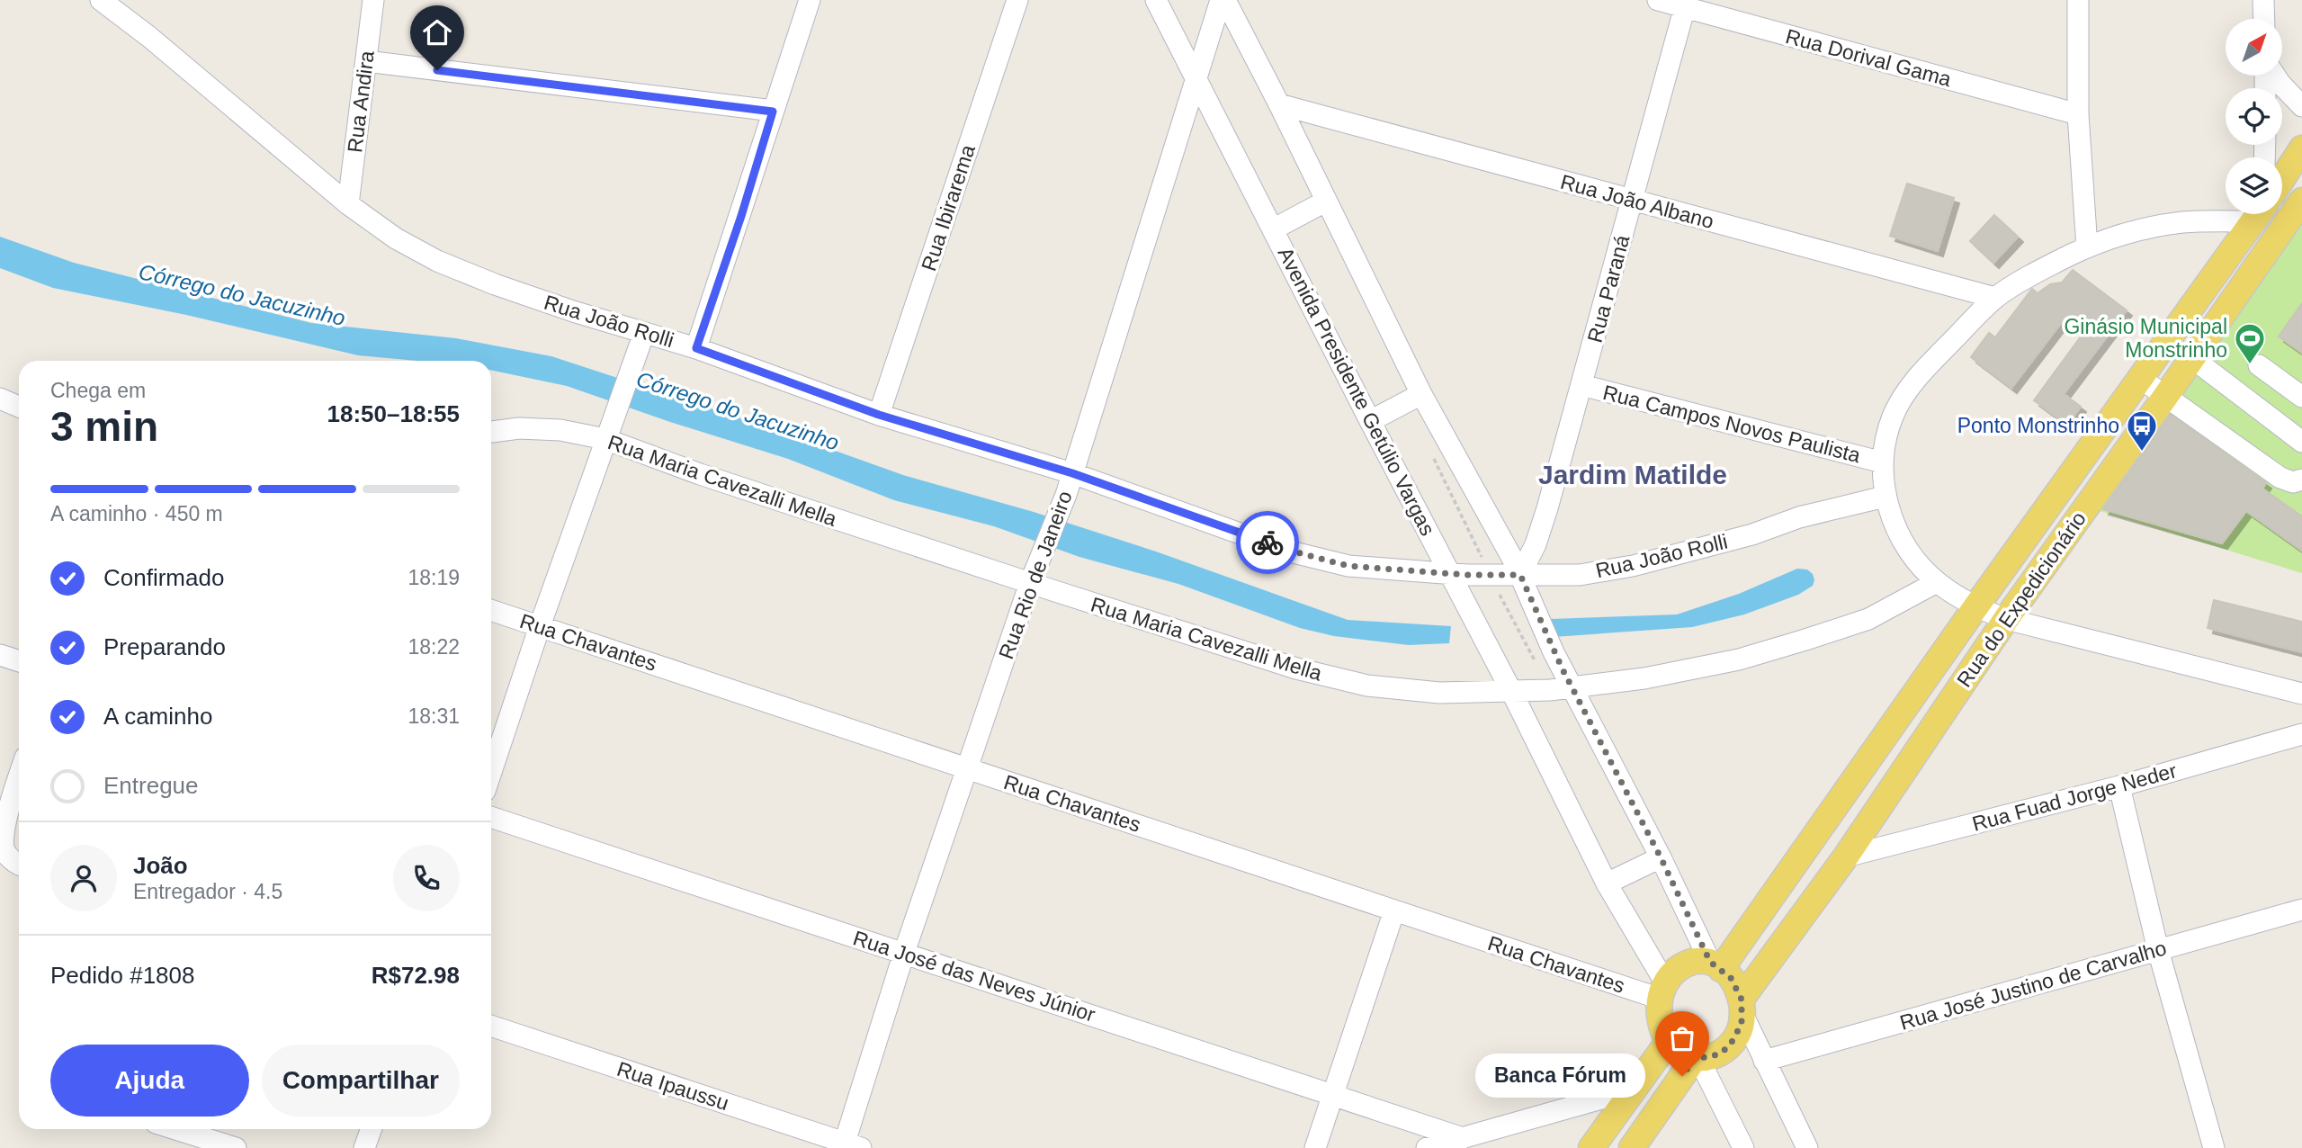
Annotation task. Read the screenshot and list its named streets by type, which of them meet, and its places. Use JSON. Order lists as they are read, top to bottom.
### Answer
{
  "streets": {
    "main road": ["Rua do Expedicionário"],
    "street": [
      "Rua Dorival Gama",
      "Rua Andira",
      "Rua João Albano",
      "Rua Ibirarema",
      "Rua Paraná",
      "Rua João Rolli",
      "Avenida Presidente Getúlio Vargas",
      "Rua Campos Novos Paulista",
      "Rua Maria Cavezalli Mella",
      "Rua Rio de Janeiro",
      "Rua Chavantes",
      "Rua Fuad Jorge Neder",
      "Rua José das Neves Júnior",
      "Rua José Justino de Carvalho",
      "Rua Ipaussu"
    ]
  },
  "crossings": [
    ["Rua Dorival Gama", "Rua Paraná"],
    ["Rua Andira", "Rua João Rolli"],
    ["Rua João Albano", "Rua Paraná"],
    ["Rua Ibirarema", "Rua João Rolli"],
    ["Rua Paraná", "Rua João Rolli"],
    ["Rua Paraná", "Rua Campos Novos Paulista"],
    ["Rua João Rolli", "Avenida Presidente Getúlio Vargas"],
    ["Rua João Rolli", "Rua Rio de Janeiro"],
    ["Avenida Presidente Getúlio Vargas", "Rua Maria Cavezalli Mella"],
    ["Avenida Presidente Getúlio Vargas", "Rua Rio de Janeiro"],
    ["Avenida Presidente Getúlio Vargas", "Rua do Expedicionário"],
    ["Avenida Presidente Getúlio Vargas", "Rua Chavantes"],
    ["Rua Maria Cavezalli Mella", "Rua Rio de Janeiro"],
    ["Rua Rio de Janeiro", "Rua Chavantes"],
    ["Rua Rio de Janeiro", "Rua José das Neves Júnior"],
    ["Rua Rio de Janeiro", "Rua Ipaussu"],
    ["Rua do Expedicionário", "Rua Chavantes"],
    ["Rua do Expedicionário", "Rua Fuad Jorge Neder"]
  ],
  "districts": ["Jardim Matilde"],
  "water": ["Córrego do Jacuzinho"],
  "places": {
    "sports": ["Ginásio Municipal Monstrinho"],
    "bus stop": ["Ponto Monstrinho"],
    "other": ["Banca Fórum"]
  },
  "north": "top right",
  "page": {
    "heading": ["3 min", "Chega em", "18:50–18:55"],
    "panel": [
      "João",
      "Entregador · 4.5",
      "Pedido #1808",
      "R$72.98"
    ],
    "bar": "A caminho · 450 m",
    "list": [
      ["Confirmado", "18:19"],
      ["Preparando", "18:22"],
      ["A caminho", "18:31"],
      "Entregue"
    ],
    "buttons": ["Ajuda", "Compartilhar"],
    "bubble": "Banca Fórum"
  }
}
